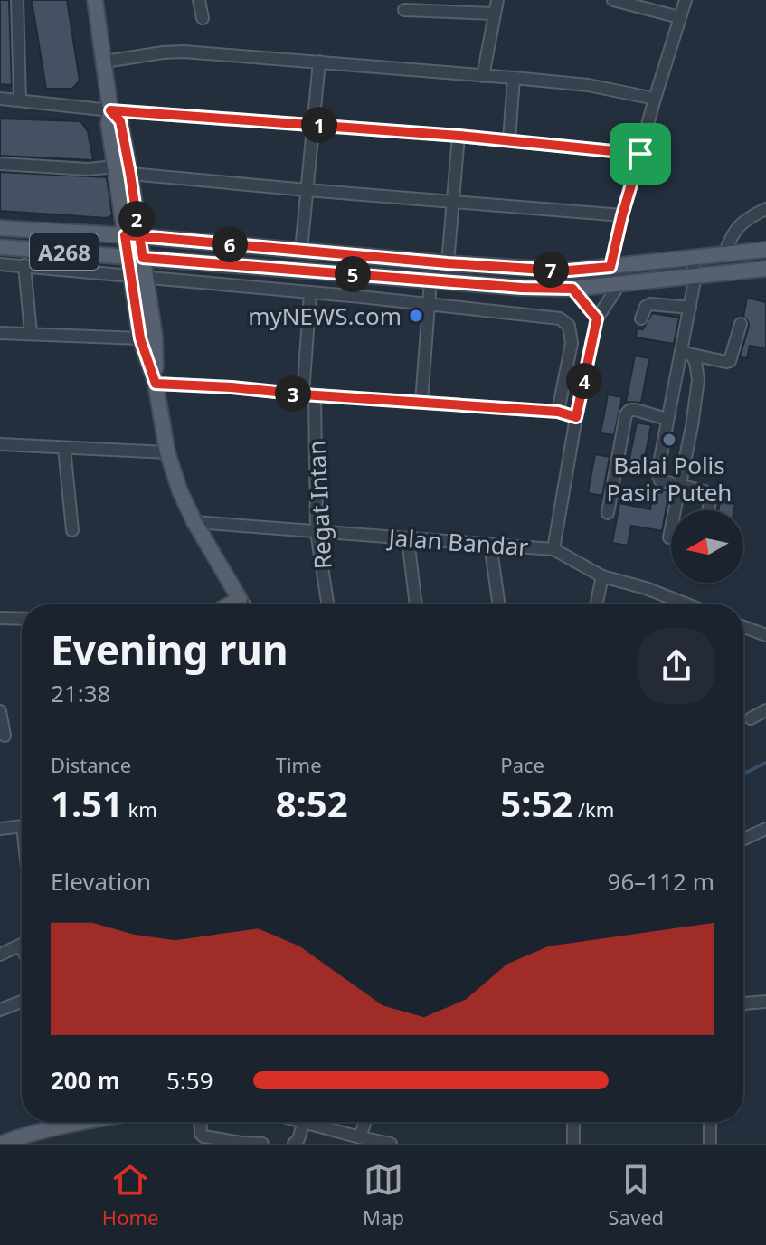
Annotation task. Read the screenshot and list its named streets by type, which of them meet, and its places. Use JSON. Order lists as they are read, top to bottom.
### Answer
{
  "streets": {
    "main road": ["A268"],
    "street": ["Regat Intan", "Jalan Bandar"]
  },
  "crossings": [
    ["Regat Intan", "Jalan Bandar"]
  ],
  "places": ["myNEWS.com", "Balai Polis Pasir Puteh"],
  "north": "left",
  "page": {
    "pins": [
      "1",
      "2",
      "6",
      "7",
      "5",
      "4",
      "3"
    ],
    "heading": ["Evening run", "21:38"],
    "stats": [
      ["Distance", "1.51 km"],
      ["Time", "8:52"],
      ["Pace", "5:52 /km"]
    ],
    "chart": ["Elevation", "96–112 m"],
    "list": [
      {
        "name": "200 m",
        "note": "5:59"
      }
    ],
    "tabs": ["Home", "Map", "Saved"]
  }
}
